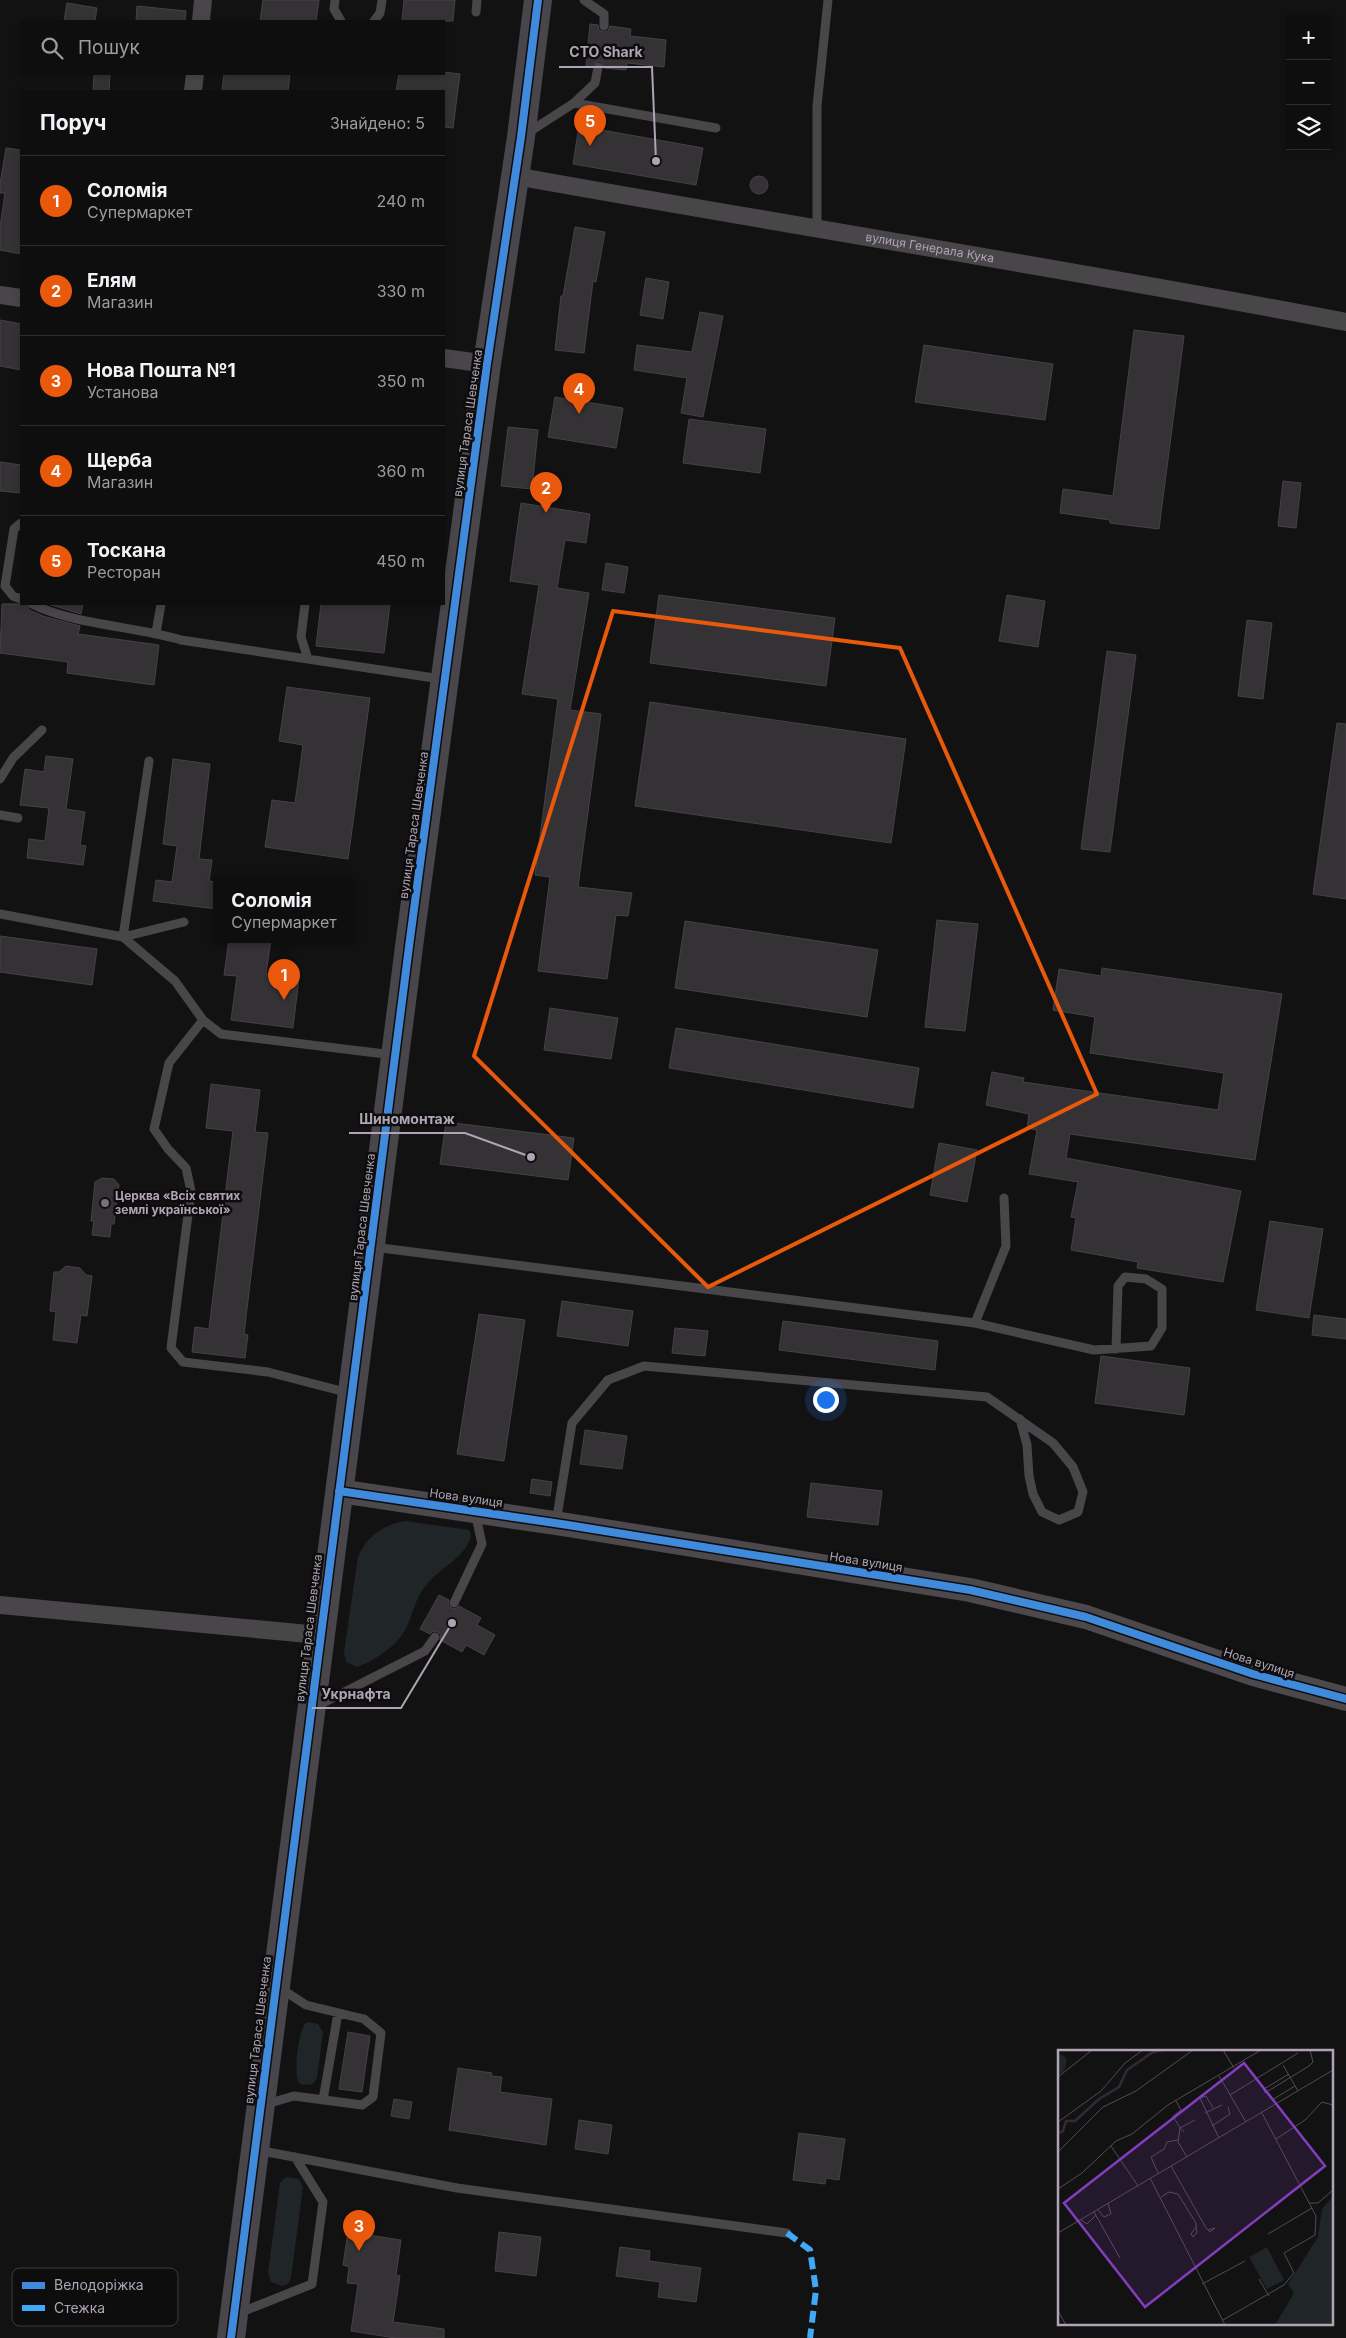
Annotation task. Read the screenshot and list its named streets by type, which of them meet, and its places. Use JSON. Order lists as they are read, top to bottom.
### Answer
{
  "streets": {
    "main road": ["вулиця Тараса Шевченка"],
    "street": ["вулиця Генерала Кука", "Нова вулиця"]
  },
  "crossings": [
    ["вулиця Генерала Кука", "вулиця Тараса Шевченка"],
    ["вулиця Тараса Шевченка", "Нова вулиця"]
  ],
  "places": [
    "СТО Shark",
    "Шиномонтаж",
    "Церква «Всіх святих землі української»",
    "Укрнафта"
  ],
  "legend": ["Велодоріжка", "Стежка"],
  "page": {
    "map_buttons": ["+", "−"],
    "search": "Пошук",
    "heading": ["Поруч", "Знайдено: 5"],
    "pins": [
      "5",
      "4",
      "2",
      "1",
      "3"
    ],
    "list": [
      {
        "mark": "1",
        "name": "Соломiя",
        "note": "Супермаркет",
        "value": "240 m"
      },
      {
        "mark": "2",
        "name": "Елям",
        "note": "Магазин",
        "value": "330 m"
      },
      {
        "mark": "3",
        "name": "Нова Пошта №1",
        "note": "Установа",
        "value": "350 m"
      },
      {
        "mark": "4",
        "name": "Щерба",
        "note": "Магазин",
        "value": "360 m"
      },
      {
        "mark": "5",
        "name": "Тоскана",
        "note": "Ресторан",
        "value": "450 m"
      }
    ],
    "popup": ["Соломiя", "Супермаркет"]
  }
}
